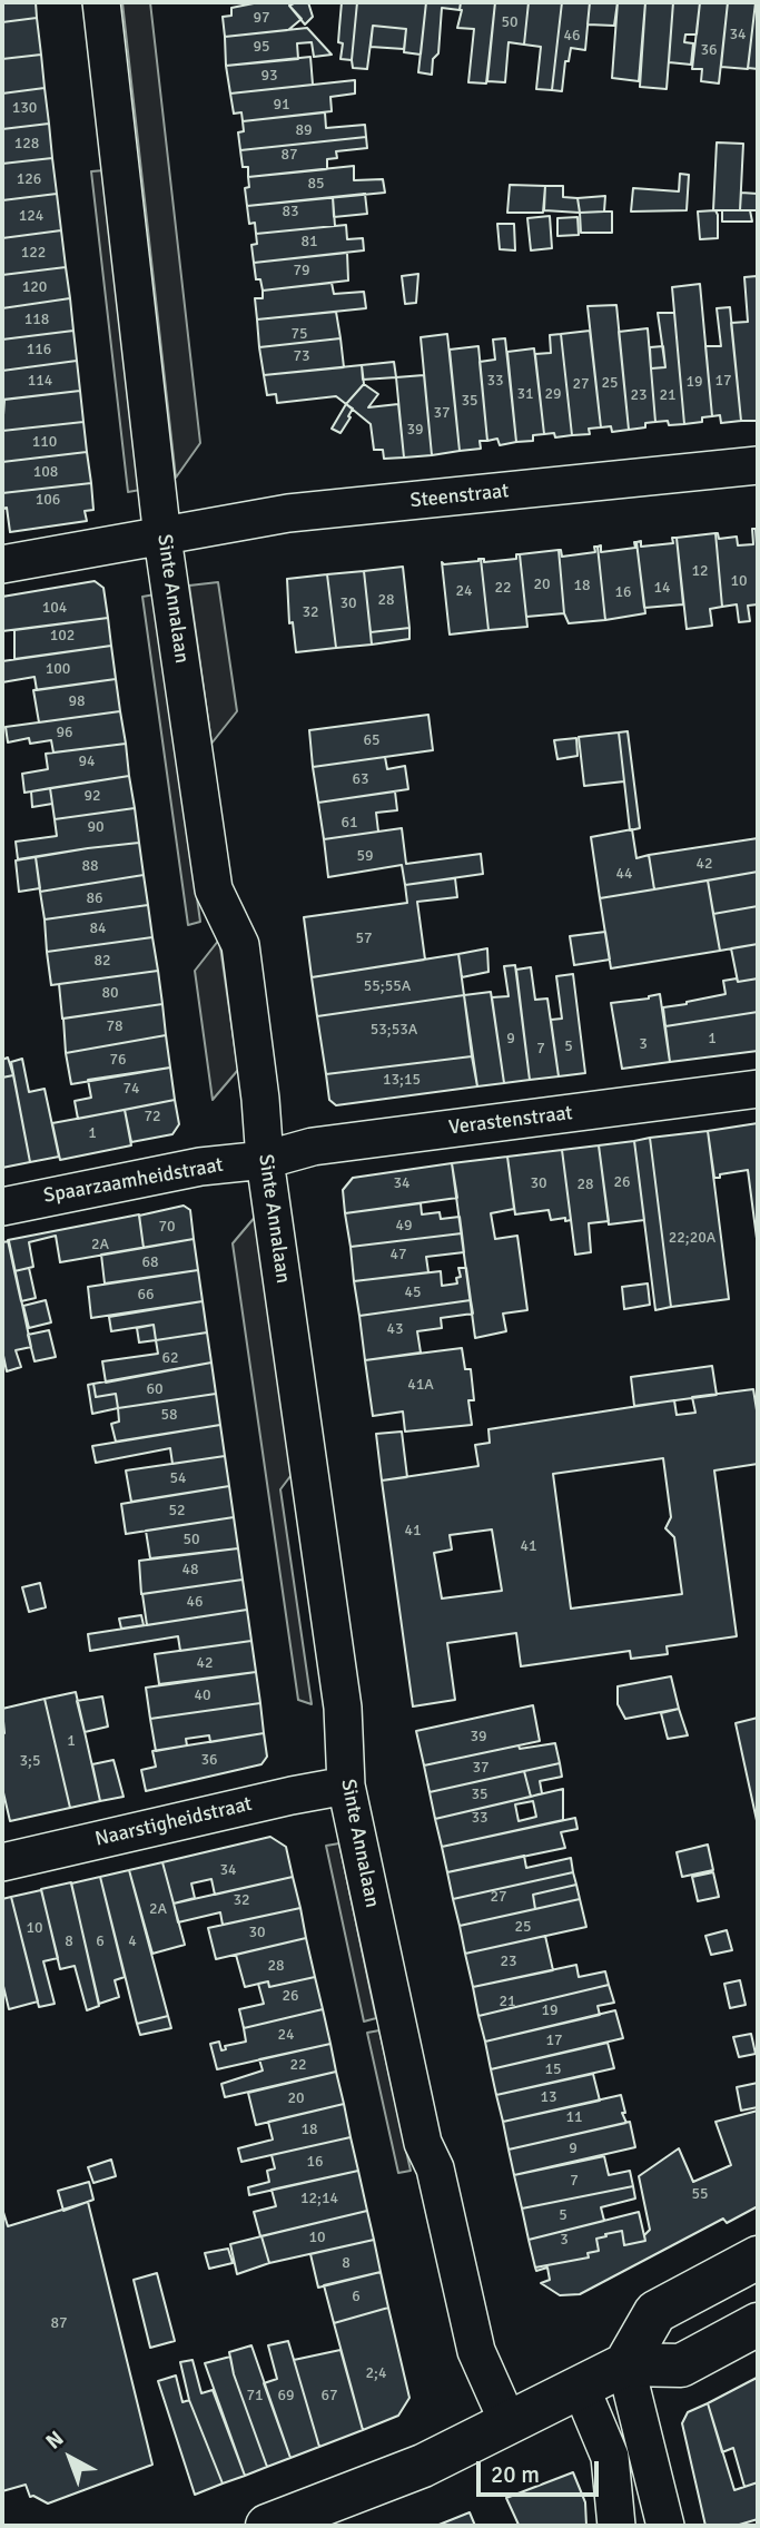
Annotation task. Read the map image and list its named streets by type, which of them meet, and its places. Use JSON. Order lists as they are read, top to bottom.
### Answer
{
  "streets": {
    "street": [
      "Steenstraat",
      "Sinte Annalaan",
      "Verastenstraat",
      "Spaarzaamheidstraat",
      "Naarstigheidstraat"
    ]
  },
  "crossings": [
    ["Steenstraat", "Sinte Annalaan"],
    ["Sinte Annalaan", "Verastenstraat"],
    ["Sinte Annalaan", "Spaarzaamheidstraat"],
    ["Sinte Annalaan", "Naarstigheidstraat"],
    ["Verastenstraat", "Spaarzaamheidstraat"]
  ],
  "house_numbers": [
    "97",
    "50",
    "34",
    "46",
    "95",
    "36",
    "93",
    "91",
    "130",
    "89",
    "128",
    "87",
    "126",
    "85",
    "83",
    "124",
    "81",
    "122",
    "79",
    "120",
    "118",
    "75",
    "116",
    "73",
    "114",
    "33",
    "17",
    "19",
    "25",
    "27",
    "31",
    "29",
    "23",
    "21",
    "35",
    "37",
    "39",
    "110",
    "108",
    "106",
    "12",
    "10",
    "20",
    "18",
    "22",
    "14",
    "24",
    "16",
    "28",
    "30",
    "104",
    "32",
    "102",
    "100",
    "98",
    "96",
    "65",
    "94",
    "63",
    "92",
    "61",
    "90",
    "59",
    "42",
    "88",
    "44",
    "86",
    "84",
    "57",
    "82",
    "55;55A",
    "80",
    "78",
    "53;53A",
    "9",
    "1",
    "3",
    "5",
    "7",
    "76",
    "13;15",
    "74",
    "72",
    "1",
    "26",
    "34",
    "30",
    "28",
    "49",
    "70",
    "22;20A",
    "2A",
    "47",
    "68",
    "45",
    "66",
    "43",
    "62",
    "41A",
    "60",
    "58",
    "54",
    "52",
    "41",
    "50",
    "41",
    "48",
    "46",
    "42",
    "40",
    "39",
    "1",
    "36",
    "3;5",
    "37",
    "35",
    "33",
    "34",
    "27",
    "32",
    "2A",
    "25",
    "10",
    "30",
    "8",
    "6",
    "4",
    "23",
    "28",
    "26",
    "21",
    "19",
    "24",
    "17",
    "22",
    "15",
    "13",
    "20",
    "11",
    "18",
    "9",
    "16",
    "7",
    "55",
    "12;14",
    "5",
    "10",
    "3",
    "8",
    "6",
    "87",
    "2;4",
    "71",
    "69",
    "67"
  ],
  "scale_bar": "20 m",
  "north": "top left"
}
